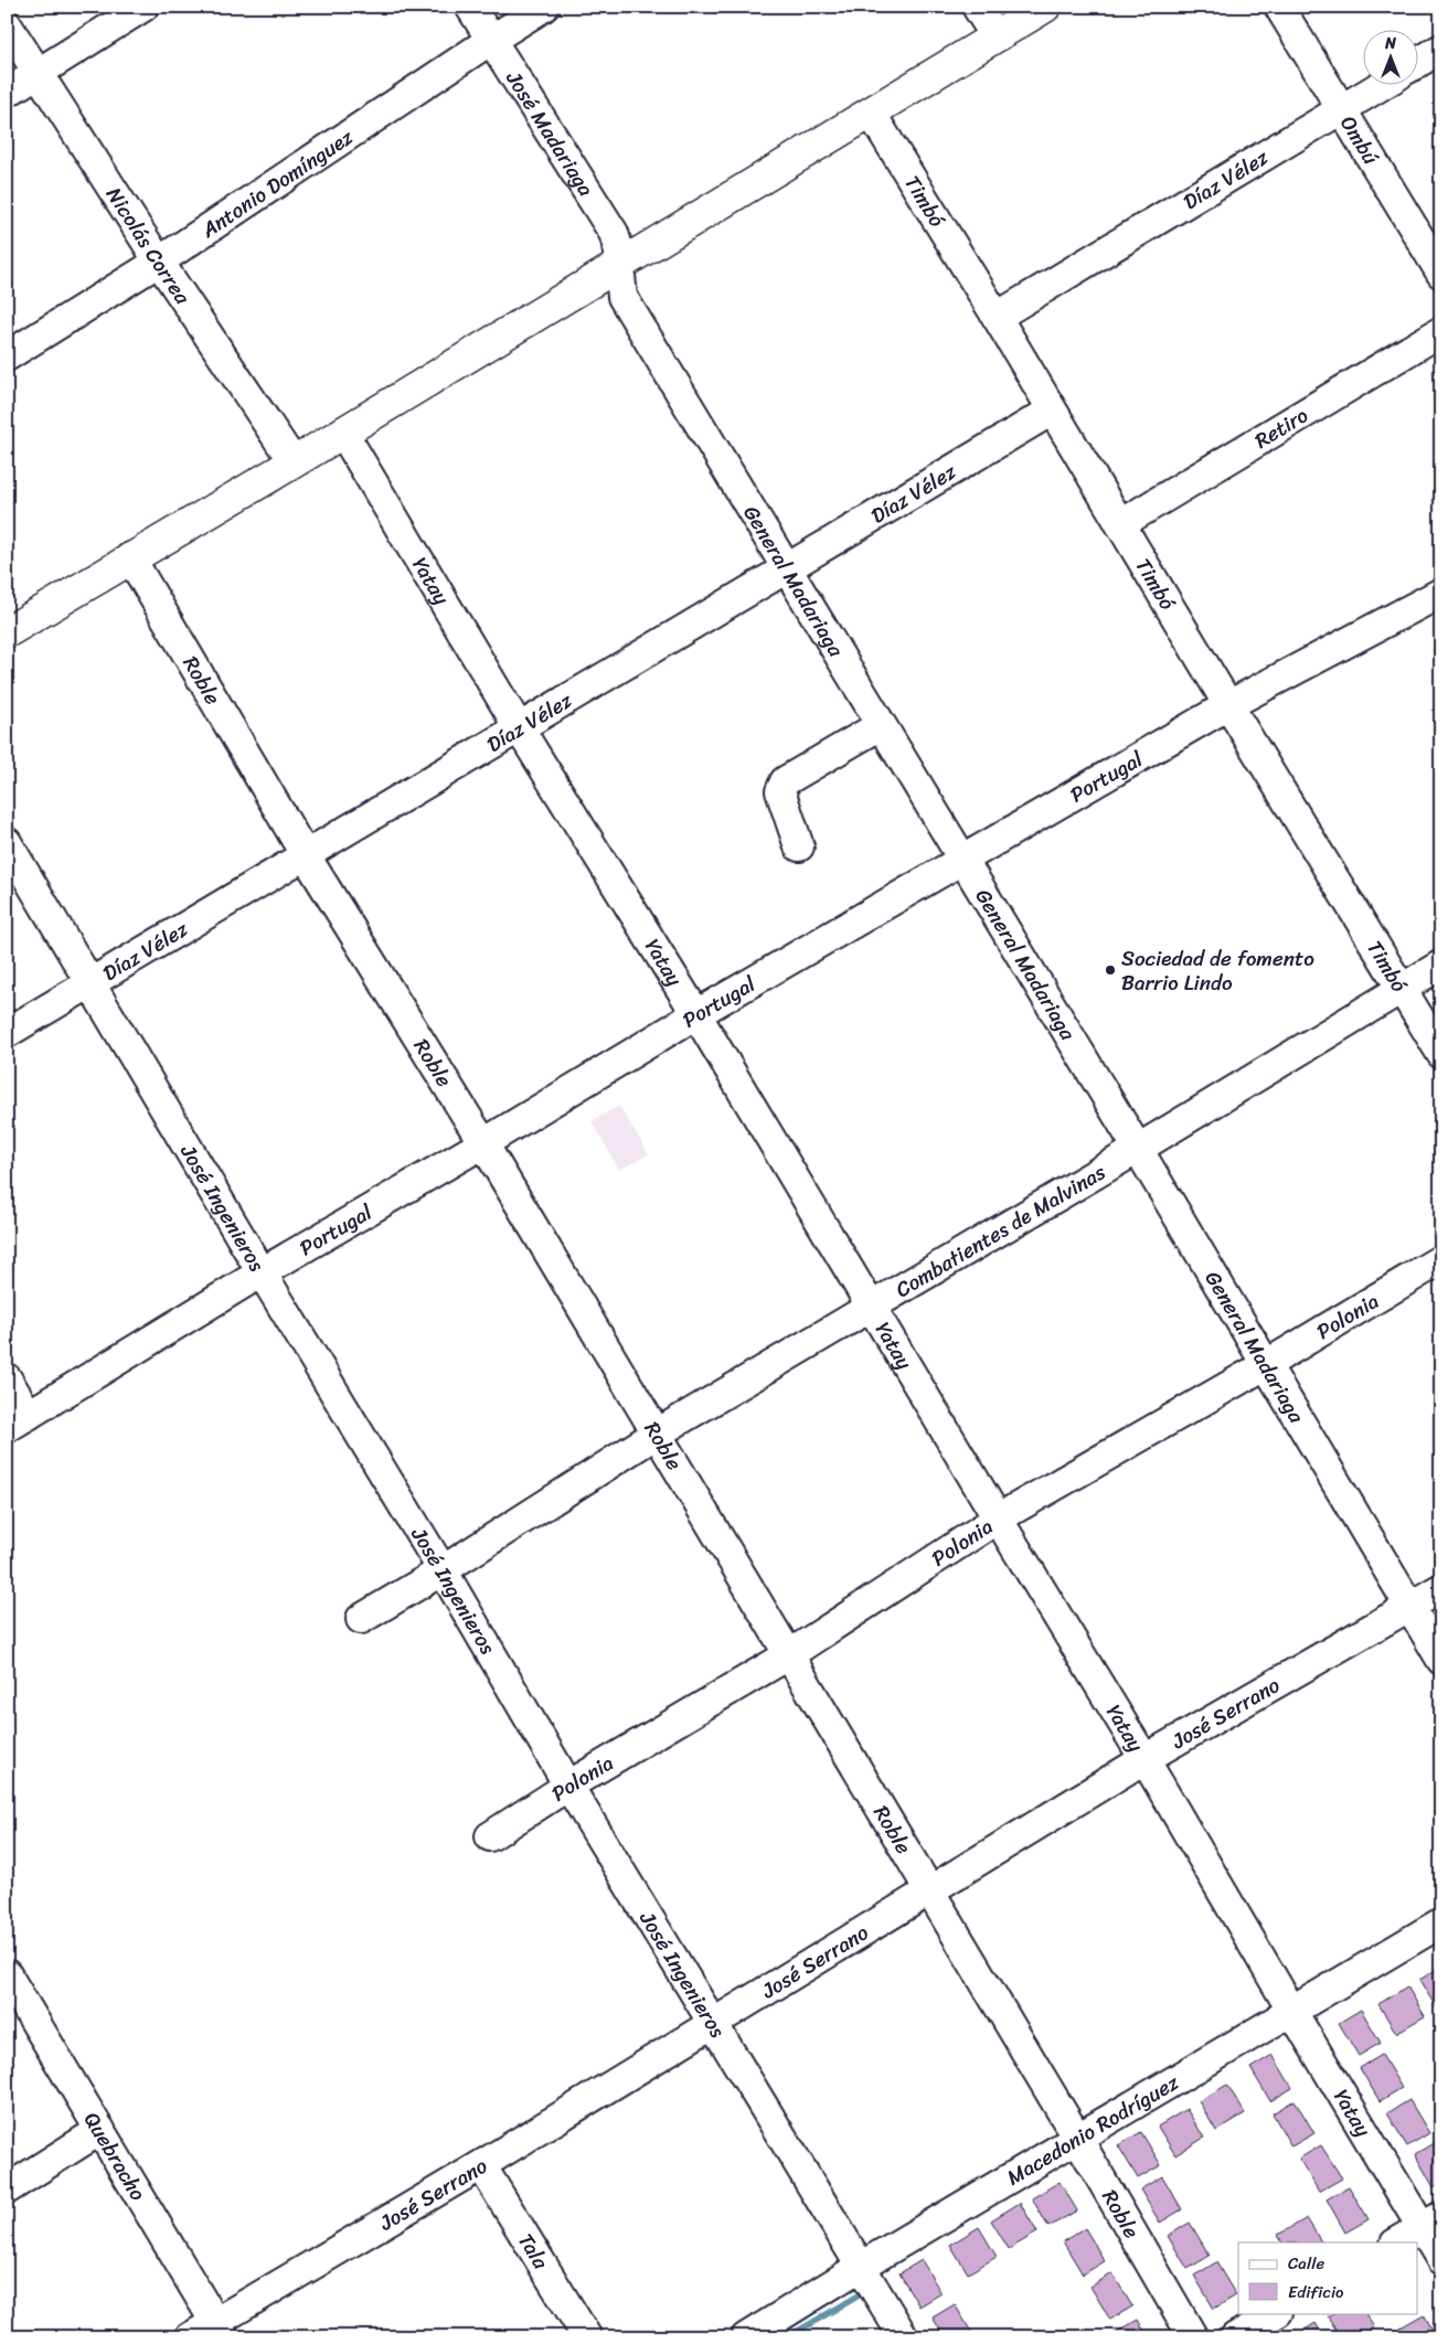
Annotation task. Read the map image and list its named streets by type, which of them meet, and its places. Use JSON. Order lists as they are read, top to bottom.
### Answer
{
  "streets": {
    "street": [
      "José Madariaga",
      "Ombú",
      "Díaz Vélez",
      "Antonio Domínguez",
      "Timbó",
      "Nicolás Correa",
      "Retiro",
      "Yatay",
      "General Madariaga",
      "Roble",
      "Portugal",
      "José Ingenieros",
      "Combatientes de Malvinas",
      "Polonia",
      "José Serrano",
      "Macedonio Rodríguez",
      "Quebracho",
      "Tala"
    ]
  },
  "crossings": [
    ["José Madariaga", "Antonio Domínguez"],
    ["José Madariaga", "General Madariaga"],
    ["Ombú", "Díaz Vélez"],
    ["Díaz Vélez", "Timbó"],
    ["Díaz Vélez", "Yatay"],
    ["Díaz Vélez", "General Madariaga"],
    ["Díaz Vélez", "Roble"],
    ["Díaz Vélez", "José Ingenieros"],
    ["Antonio Domínguez", "Nicolás Correa"],
    ["Timbó", "Retiro"],
    ["Timbó", "Portugal"],
    ["Timbó", "Combatientes de Malvinas"],
    ["Yatay", "Portugal"],
    ["Yatay", "Combatientes de Malvinas"],
    ["Yatay", "Polonia"],
    ["Yatay", "José Serrano"],
    ["Yatay", "Macedonio Rodríguez"],
    ["General Madariaga", "Portugal"],
    ["General Madariaga", "Combatientes de Malvinas"],
    ["General Madariaga", "Polonia"],
    ["General Madariaga", "José Serrano"],
    ["Roble", "Portugal"],
    ["Roble", "Combatientes de Malvinas"],
    ["Roble", "Polonia"],
    ["Roble", "José Serrano"],
    ["Roble", "Macedonio Rodríguez"],
    ["Portugal", "José Ingenieros"],
    ["José Ingenieros", "Combatientes de Malvinas"],
    ["José Ingenieros", "Polonia"],
    ["José Ingenieros", "José Serrano"],
    ["José Ingenieros", "Macedonio Rodríguez"],
    ["José Serrano", "Quebracho"],
    ["José Serrano", "Tala"]
  ],
  "places": ["Sociedad de fomento Barrio Lindo"],
  "legend": ["Calle", "Edificio"],
  "north": "top"
}
